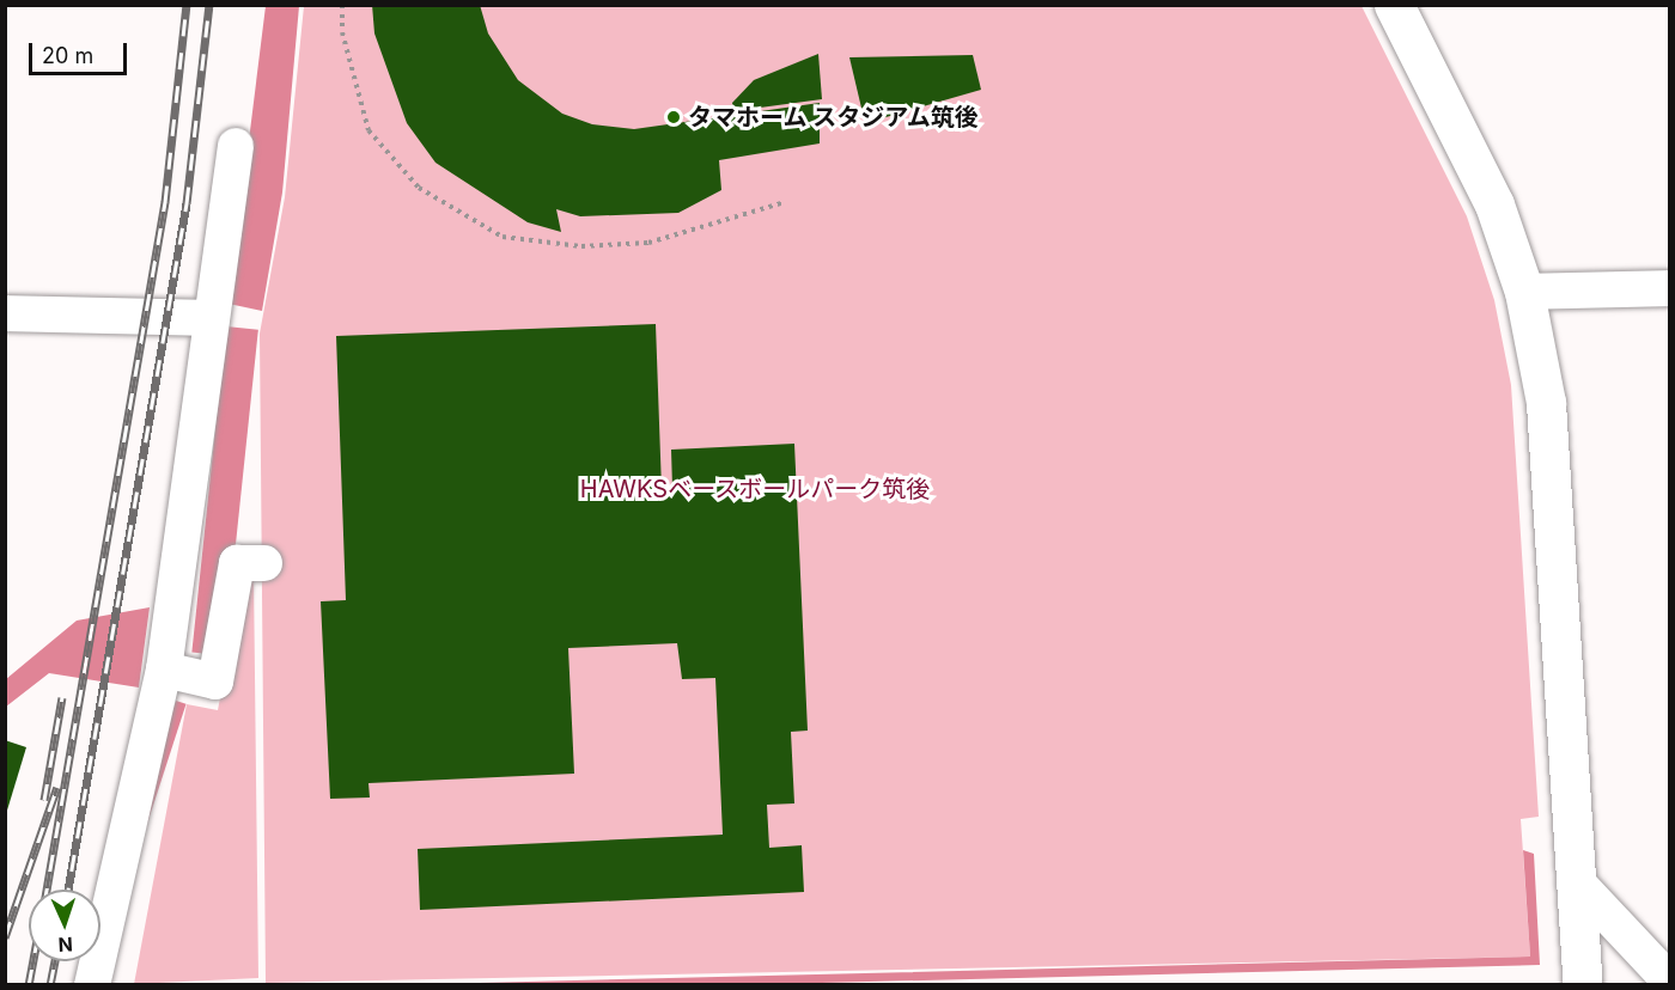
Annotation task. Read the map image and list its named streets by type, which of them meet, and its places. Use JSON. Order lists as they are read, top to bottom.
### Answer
{
  "parks": ["HAWKSベースボールパーク筑後"],
  "places": ["タマホーム スタジアム筑後"],
  "scale_bar": "20 m",
  "north": "bottom"
}
